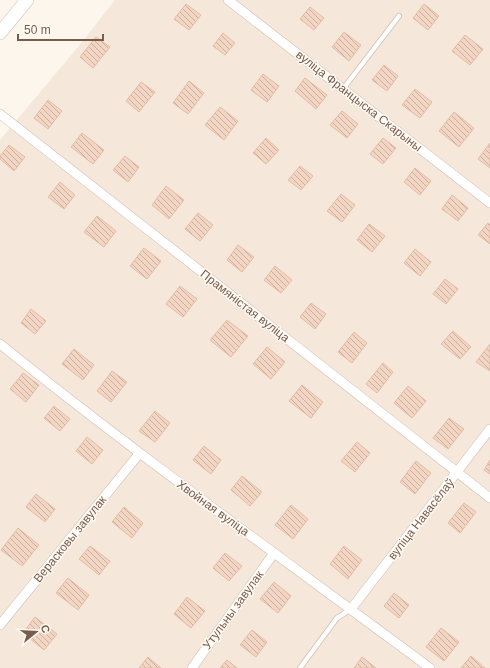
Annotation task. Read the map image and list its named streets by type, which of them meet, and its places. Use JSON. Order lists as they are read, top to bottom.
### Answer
{
  "streets": {
    "street": [
      "вуліца Францыска Скарыны",
      "Прамяністая вуліца",
      "Хвойная вуліца",
      "вуліца Навасёлаў",
      "Верасковы завулак",
      "Утульны завулак"
    ]
  },
  "crossings": [
    ["Прамяністая вуліца", "вуліца Навасёлаў"],
    ["Хвойная вуліца", "вуліца Навасёлаў"],
    ["Хвойная вуліца", "Верасковы завулак"],
    ["Хвойная вуліца", "Утульны завулак"]
  ],
  "scale_bar": "50 m",
  "north": "right"
}
